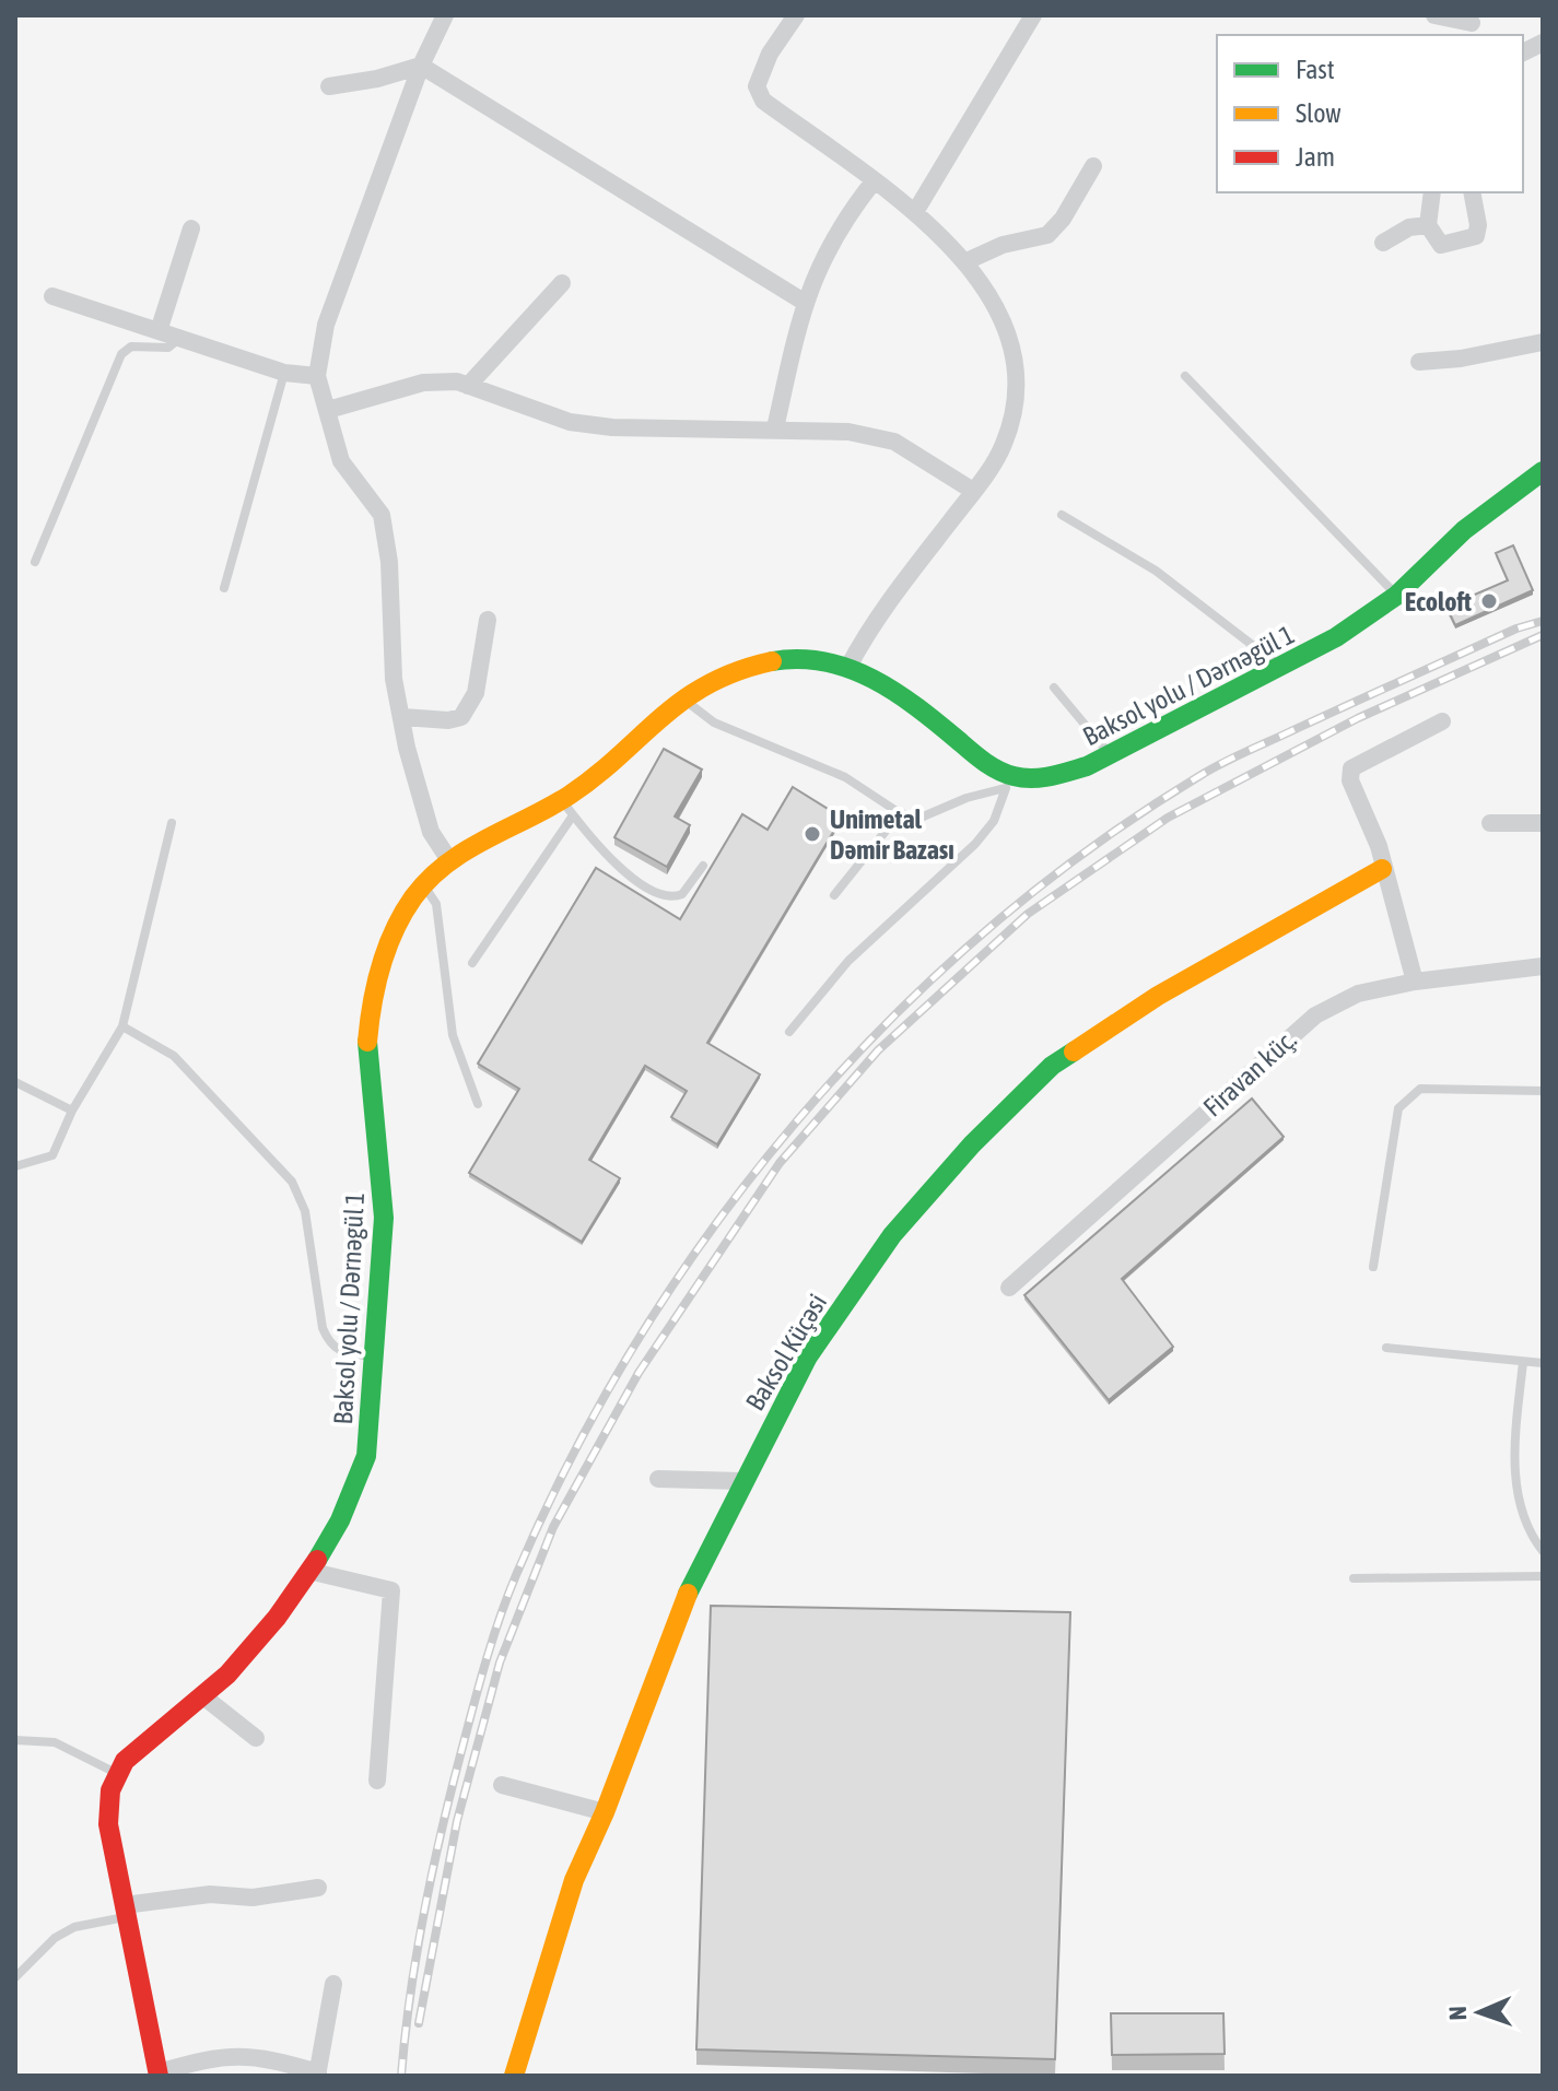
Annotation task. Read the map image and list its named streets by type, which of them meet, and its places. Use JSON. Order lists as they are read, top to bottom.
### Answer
{
  "streets": {
    "main road": ["Baksol yolu / Dərnəgül 1", "Baksol Küçəsi"],
    "street": ["Firavan küç."]
  },
  "places": ["Ecoloft", "Unimetal Dəmir Bazası"],
  "legend": ["Fast", "Slow", "Jam"],
  "north": "left"
}
